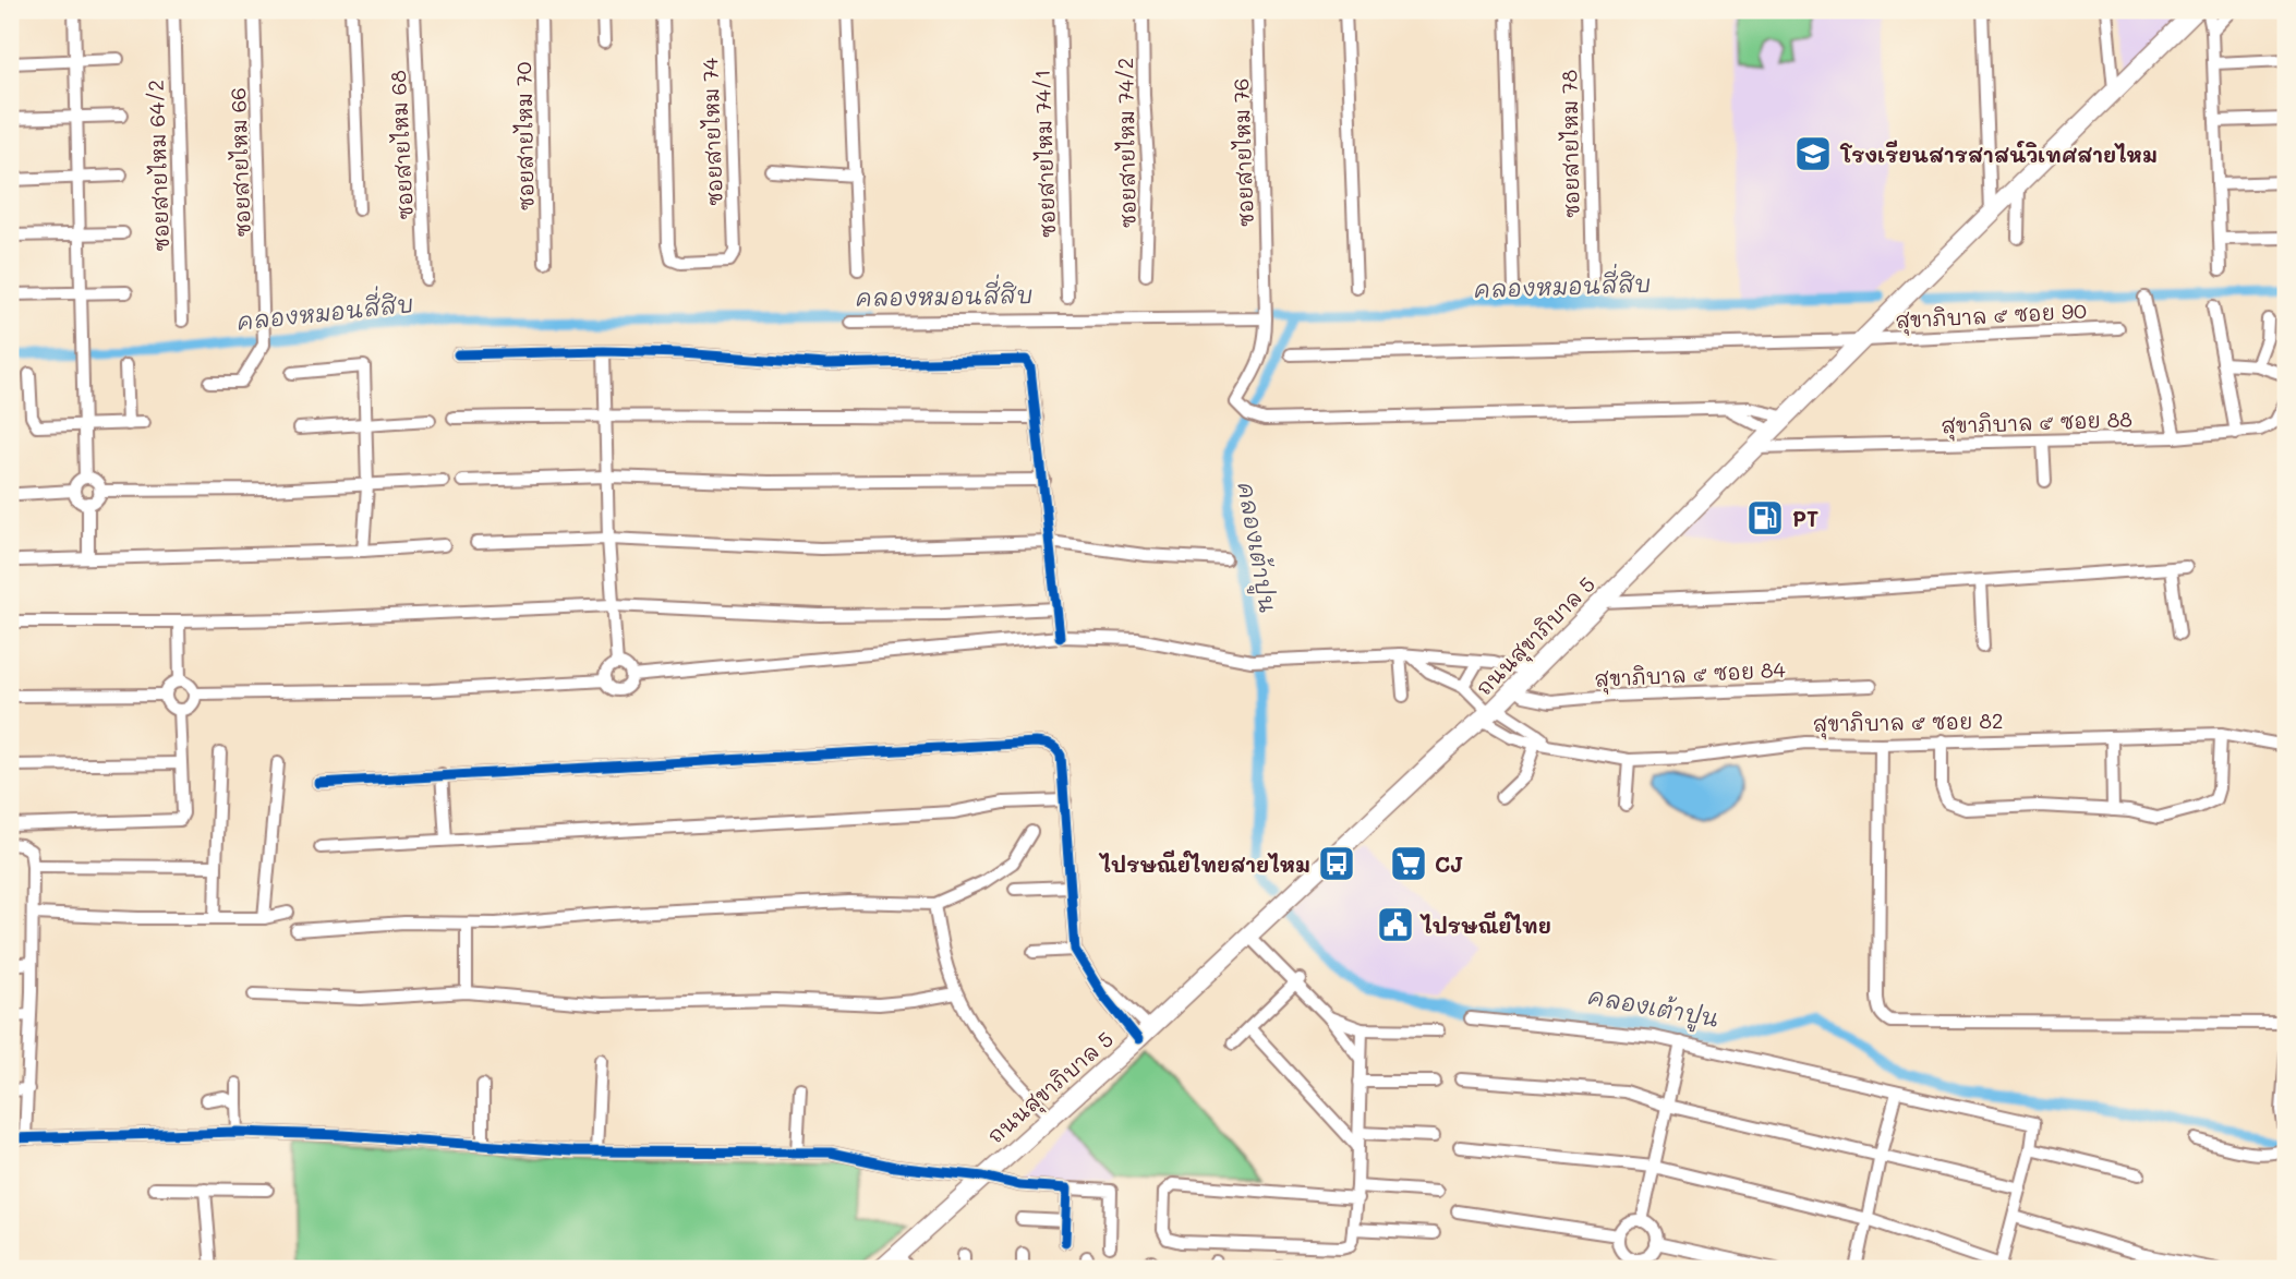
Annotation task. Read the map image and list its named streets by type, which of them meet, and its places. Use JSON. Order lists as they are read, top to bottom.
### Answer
{
  "streets": {
    "main road": ["ถนนสุขาภิบาล 5"],
    "street": [
      "ซอยสายไหม 74",
      "ซอยสายไหม 70",
      "ซอยสายไหม 74/2",
      "ซอยสายไหม 78",
      "ซอยสายไหม 68",
      "ซอยสายไหม 76",
      "ซอยสายไหม 74/1",
      "ซอยสายไหม 66",
      "ซอยสายไหม 64/2",
      "สุขาภิบาล ๕ ซอย 90",
      "สุขาภิบาล ๕ ซอย 88",
      "สุขาภิบาล ๕ ซอย 84",
      "สุขาภิบาล ๕ ซอย 82"
    ]
  },
  "crossings": [
    ["สุขาภิบาล ๕ ซอย 90", "ถนนสุขาภิบาล 5"],
    ["สุขาภิบาล ๕ ซอย 88", "ถนนสุขาภิบาล 5"],
    ["ถนนสุขาภิบาล 5", "สุขาภิบาล ๕ ซอย 84"],
    ["ถนนสุขาภิบาล 5", "สุขาภิบาล ๕ ซอย 82"]
  ],
  "water": ["คลองหมอนสี่สิบ", "คลองเต้าปูน"],
  "places": {
    "school or university": ["โรงเรียนสารสาสน์วิเทศสายไหม"],
    "fuel station": ["PT"],
    "bus stop": ["ไปรษณีย์ไทยสายไหม"],
    "supermarket": ["CJ"],
    "public building": ["ไปรษณีย์ไทย"]
  }
}
